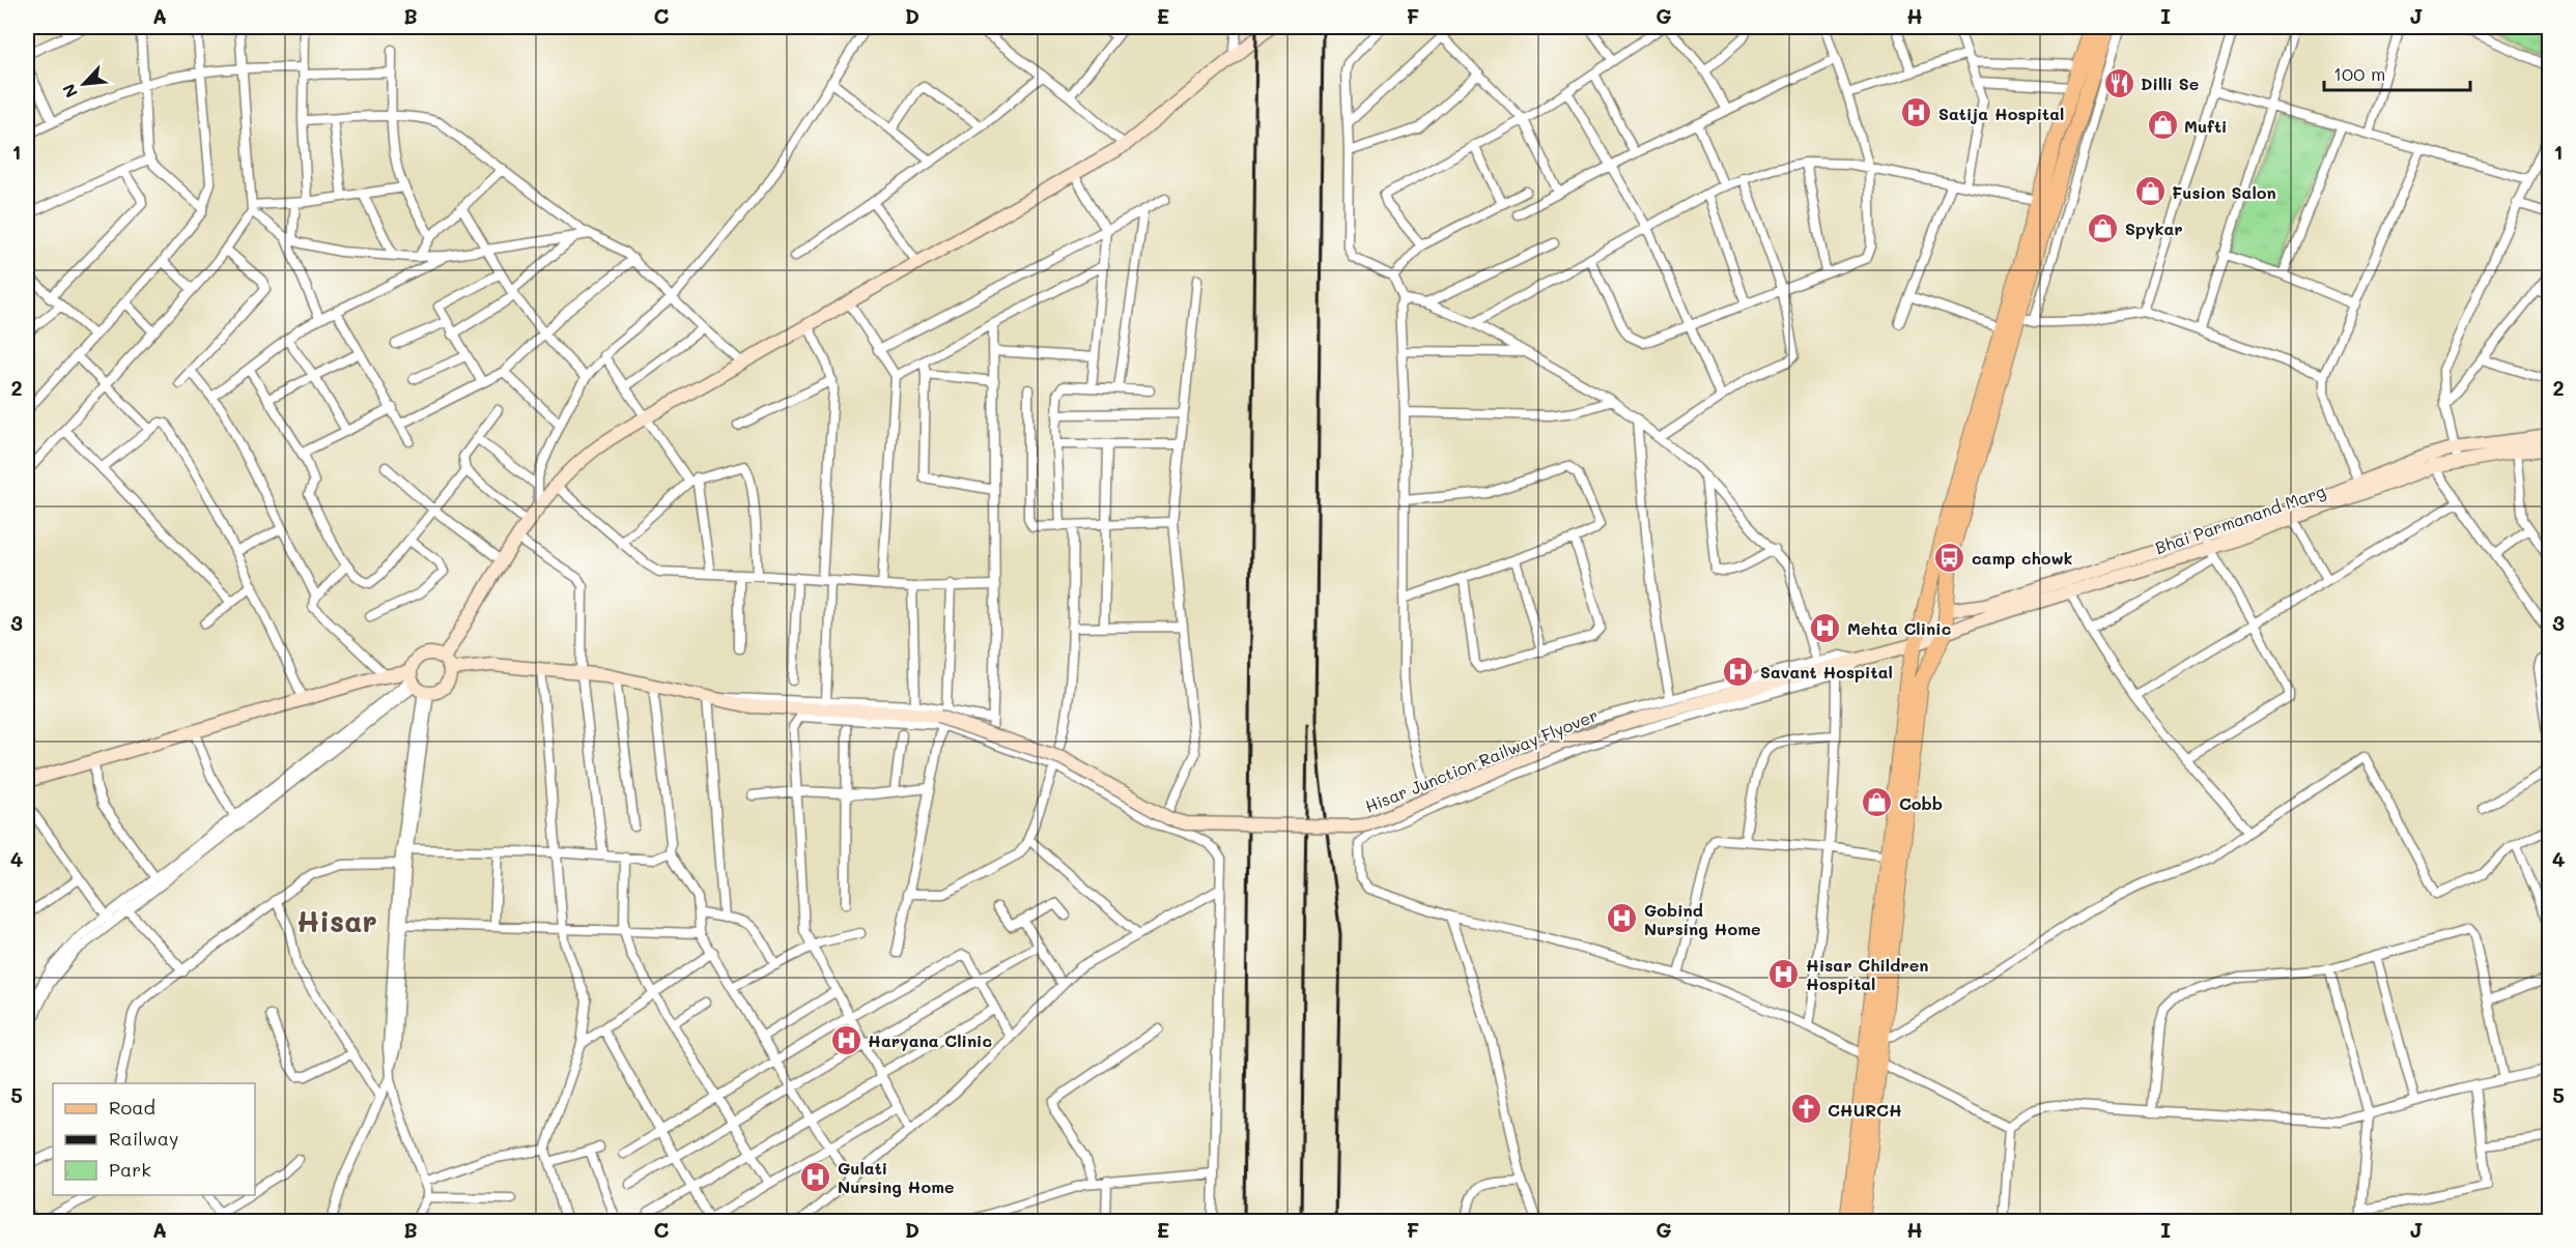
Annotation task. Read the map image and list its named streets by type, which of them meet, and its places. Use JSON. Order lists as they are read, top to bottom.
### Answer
{
  "streets": {
    "street": ["Bhai Parmanand Marg", "Hisar Junction Railway Flyover"]
  },
  "crossings": [
    ["Bhai Parmanand Marg", "Hisar Junction Railway Flyover"]
  ],
  "districts": ["Hisar"],
  "places": {
    "restaurant": ["Dilli Se"],
    "hospital": [
      "Satija Hospital",
      "Mehta Clinic",
      "Savant Hospital",
      "Gobind Nursing Home",
      "Hisar Children Hospital",
      "Haryana Clinic",
      "Gulati Nursing Home"
    ],
    "shop": [
      "Mufti",
      "Fusion Salon",
      "Spykar",
      "Cobb"
    ],
    "bus stop": ["camp chowk"],
    "church": ["CHURCH"]
  },
  "legend": ["Road", "Railway", "Park"],
  "scale_bar": "100 m",
  "north": "bottom left",
  "grid": {
    "columns": [
      "A",
      "B",
      "C",
      "D",
      "E",
      "F",
      "G",
      "H",
      "I",
      "J"
    ],
    "rows": [
      "1",
      "2",
      "3",
      "4",
      "5"
    ]
  }
}
